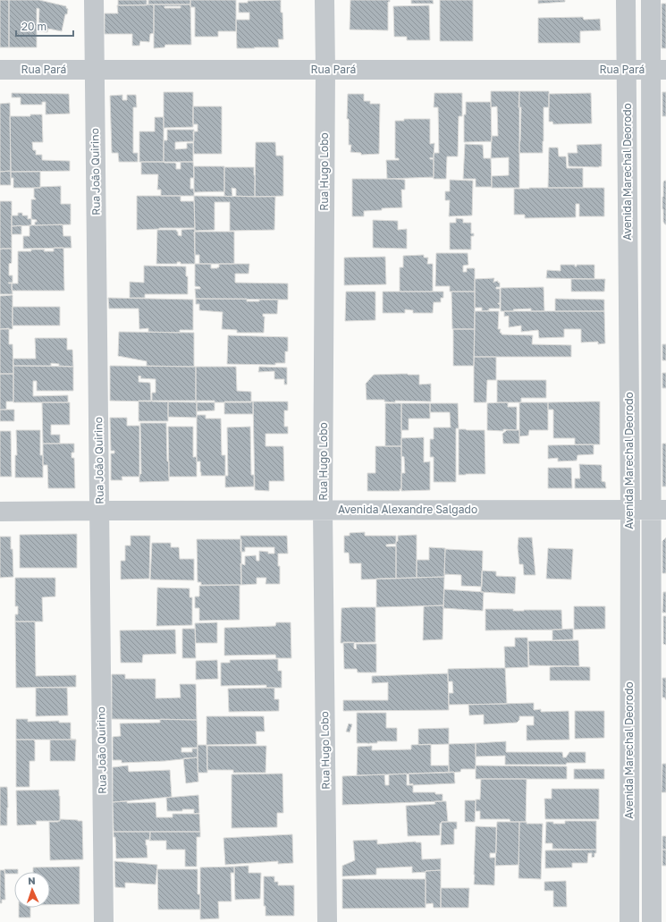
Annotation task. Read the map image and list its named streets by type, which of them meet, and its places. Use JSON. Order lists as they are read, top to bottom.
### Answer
{
  "streets": {
    "street": [
      "Rua Pará",
      "Rua João Quirino",
      "Rua Hugo Lobo",
      "Avenida Marechal Deorodo",
      "Avenida Alexandre Salgado"
    ]
  },
  "crossings": [
    ["Rua Pará", "Rua João Quirino"],
    ["Rua Pará", "Rua Hugo Lobo"],
    ["Rua Pará", "Avenida Marechal Deorodo"],
    ["Rua João Quirino", "Avenida Alexandre Salgado"],
    ["Rua Hugo Lobo", "Avenida Alexandre Salgado"],
    ["Avenida Marechal Deorodo", "Avenida Alexandre Salgado"]
  ],
  "scale_bar": "20 m",
  "north": "top"
}
